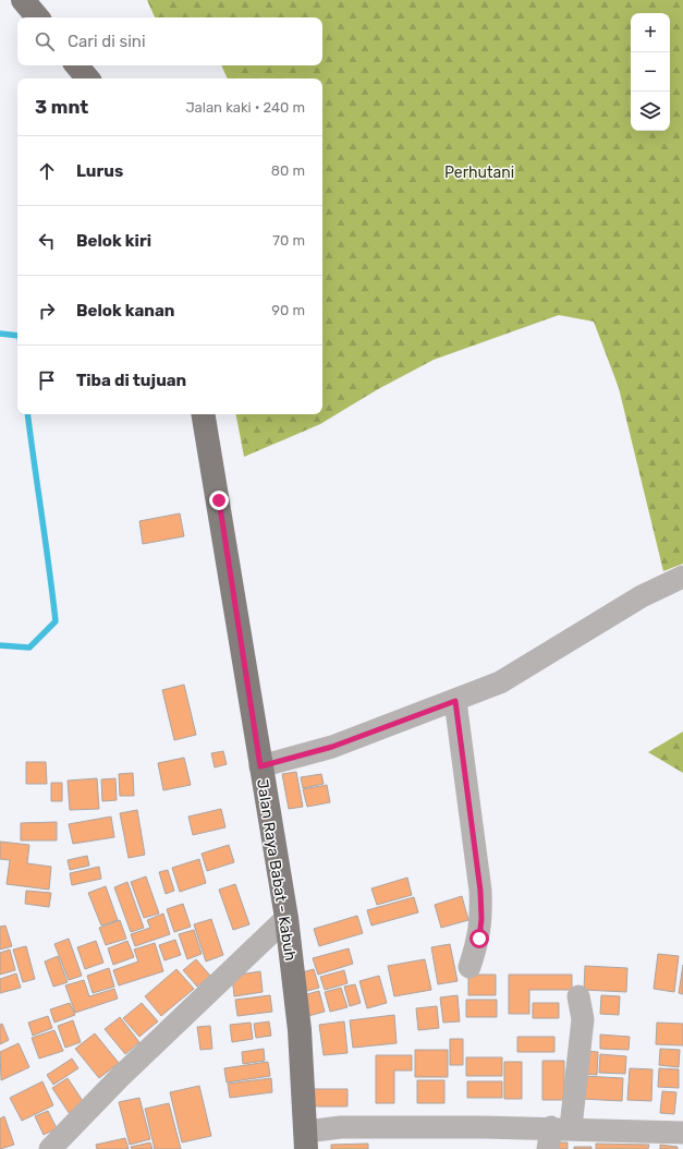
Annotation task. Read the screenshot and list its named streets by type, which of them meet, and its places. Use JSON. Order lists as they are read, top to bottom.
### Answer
{
  "streets": {
    "main road": ["Jalan Raya Babat - Kabuh"]
  },
  "parks": ["Perhutani"],
  "page": {
    "map_buttons": ["+", "−"],
    "search": "Cari di sini",
    "heading": ["3 mnt", "Jalan kaki · 240 m"],
    "list": [
      ["Lurus", "80 m"],
      ["Belok kiri", "70 m"],
      ["Belok kanan", "90 m"],
      "Tiba di tujuan"
    ]
  }
}
